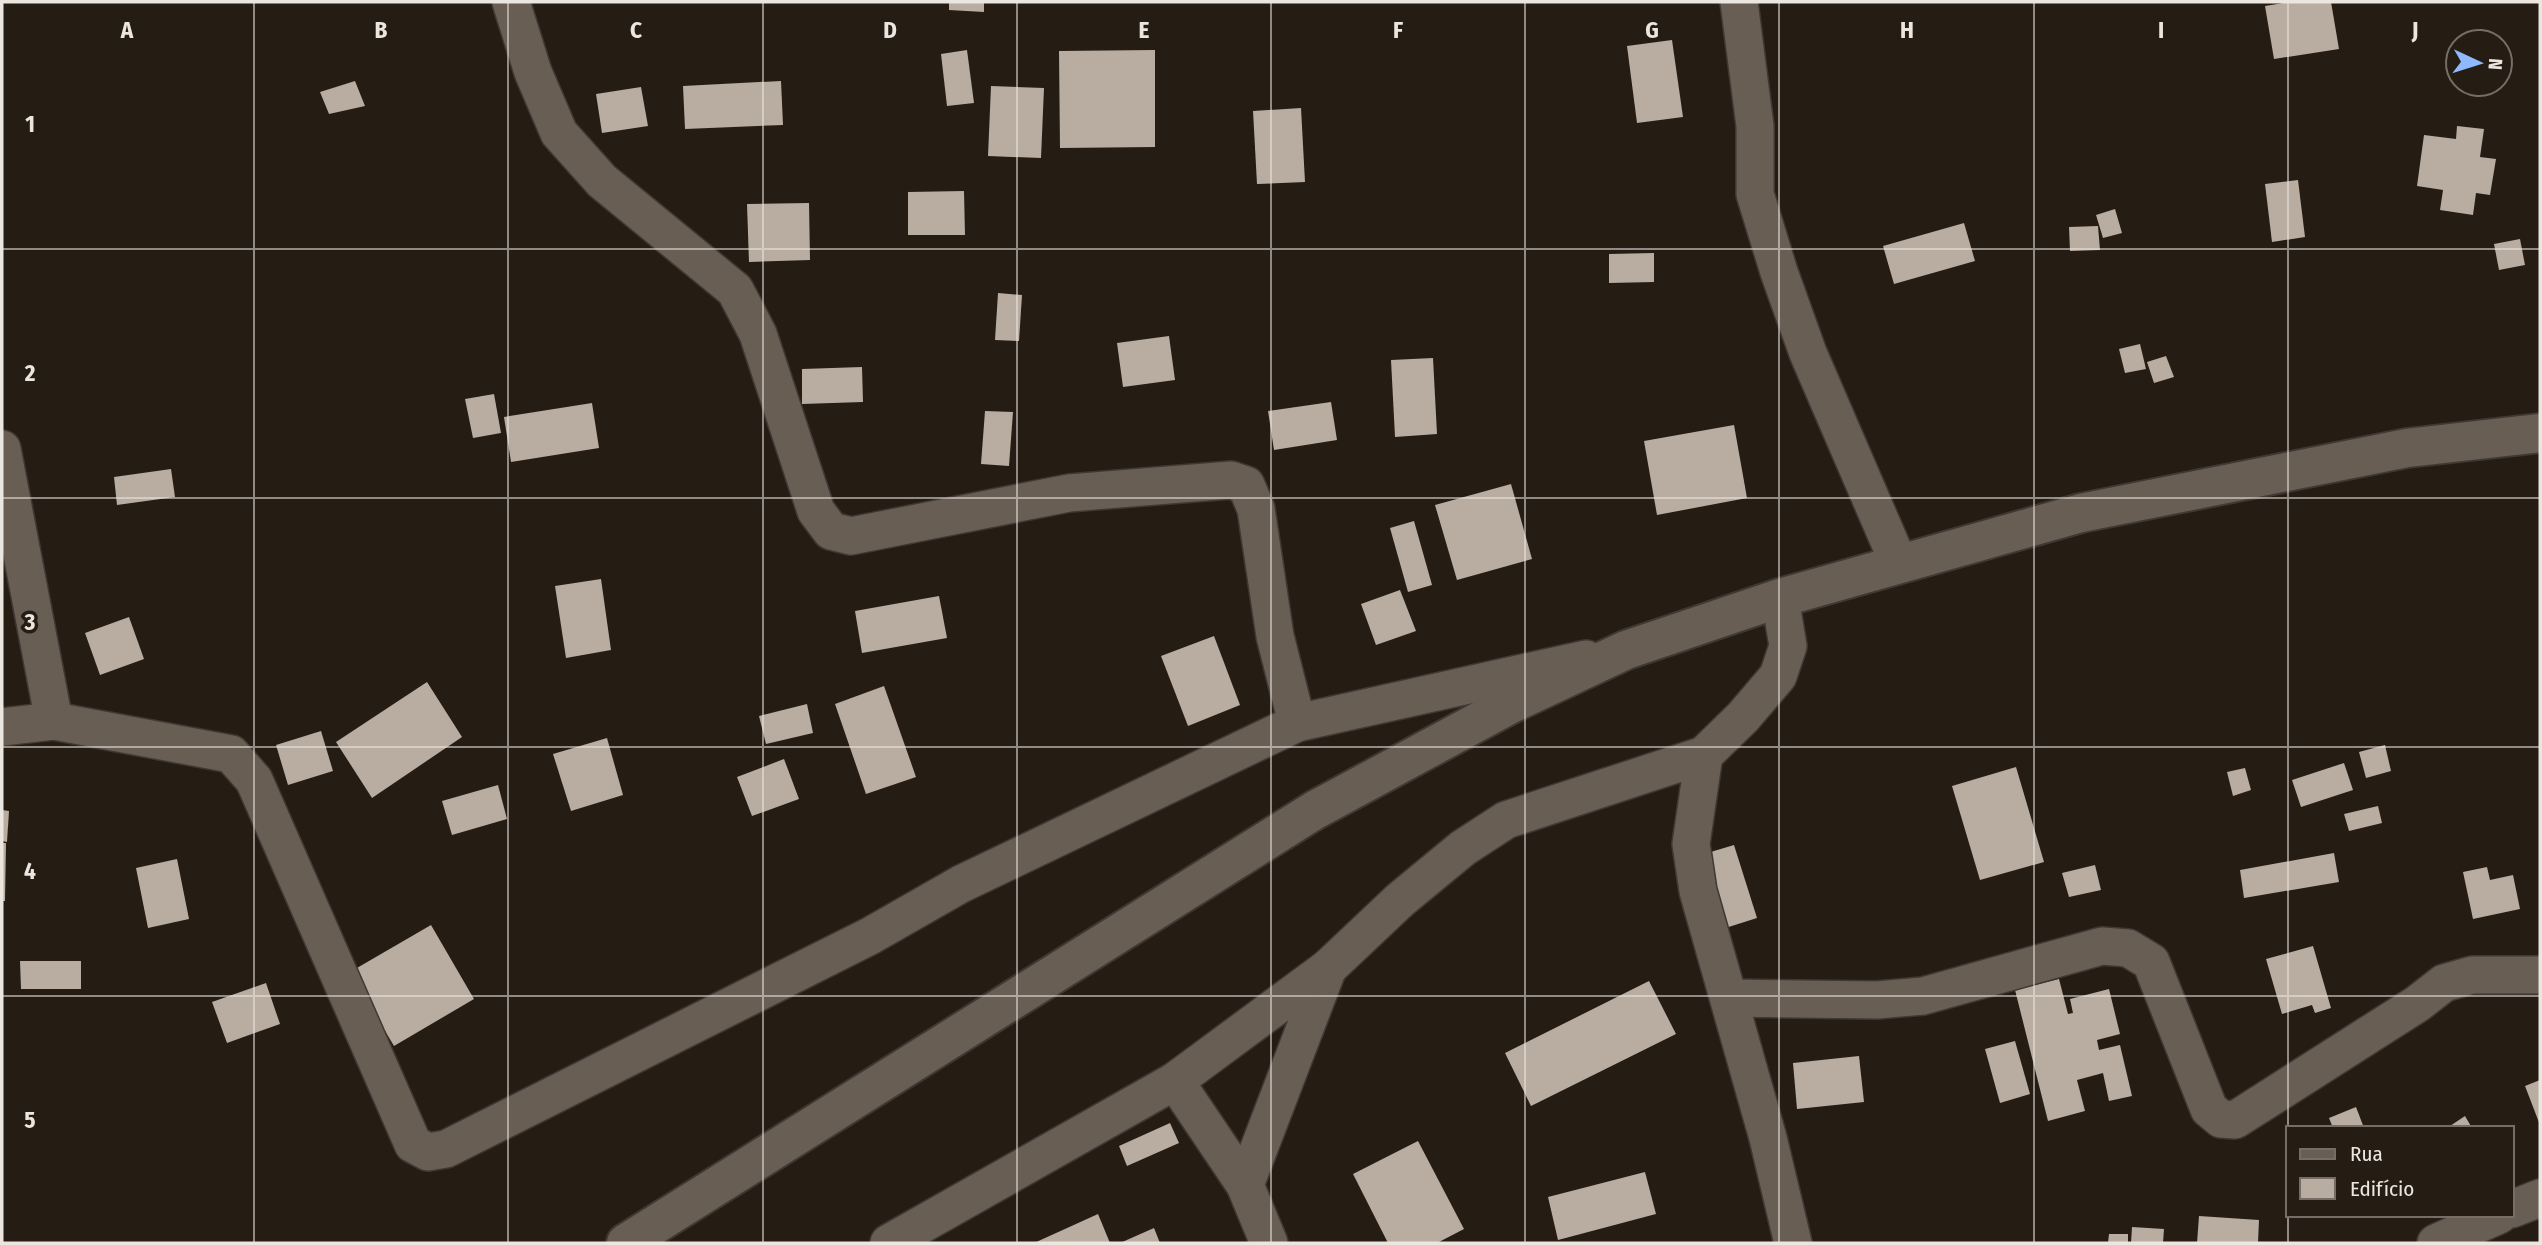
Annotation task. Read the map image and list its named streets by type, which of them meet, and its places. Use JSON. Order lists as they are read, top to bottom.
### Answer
{
  "legend": ["Rua", "Edifício"],
  "north": "right",
  "grid": {
    "columns": [
      "A",
      "B",
      "C",
      "D",
      "E",
      "F",
      "G",
      "H",
      "I",
      "J"
    ],
    "rows": [
      "1",
      "2",
      "3",
      "4",
      "5"
    ]
  }
}
